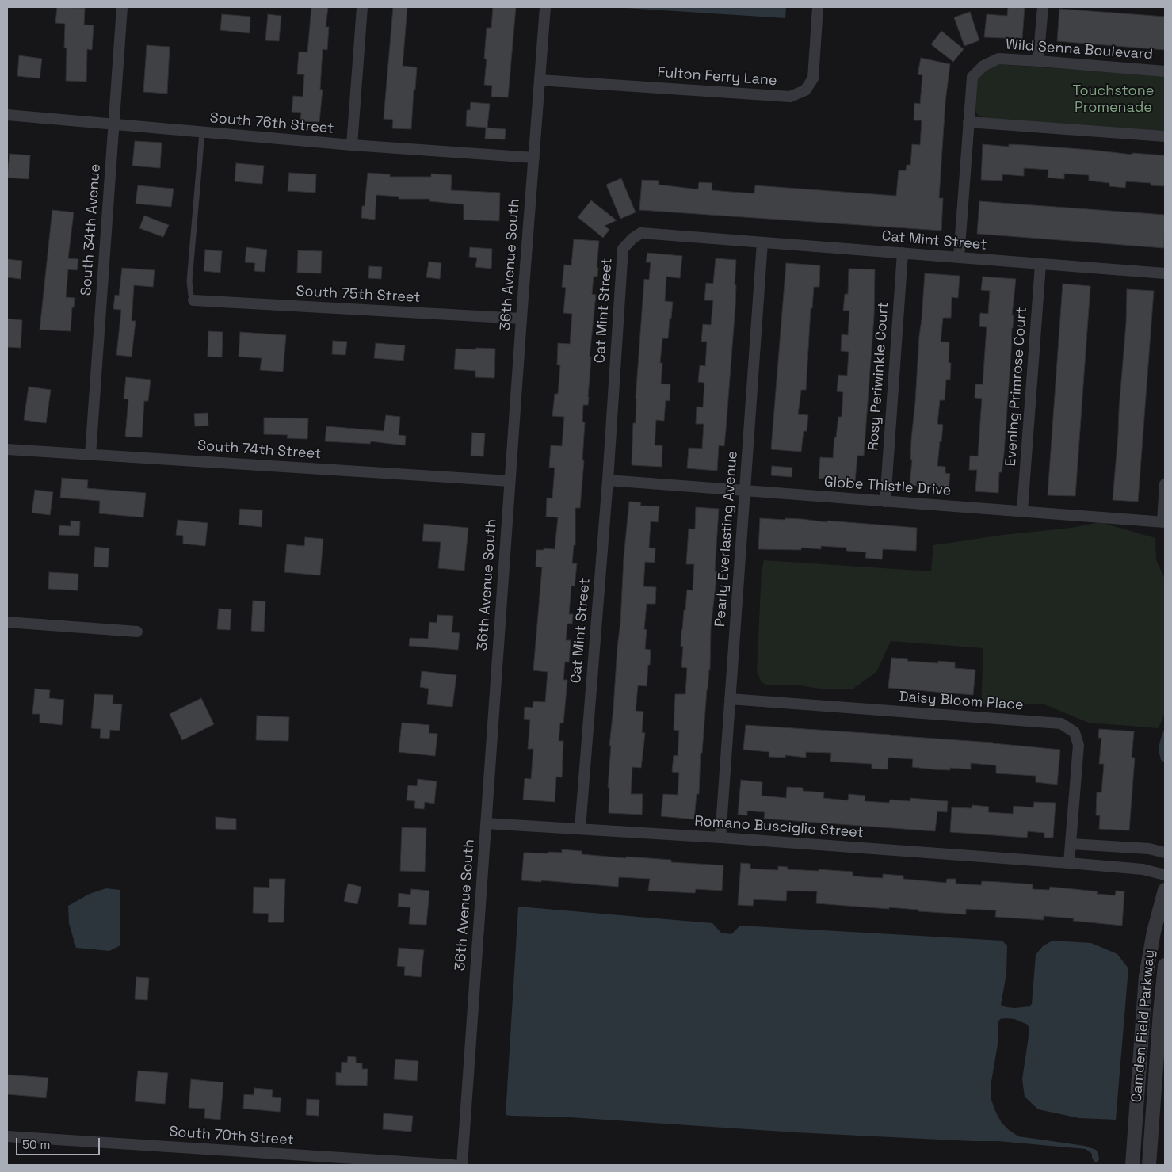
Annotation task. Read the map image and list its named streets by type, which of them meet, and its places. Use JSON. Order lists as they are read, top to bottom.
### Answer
{
  "streets": {
    "street": [
      "Wild Senna Boulevard",
      "Fulton Ferry Lane",
      "South 76th Street",
      "South 34th Avenue",
      "Cat Mint Street",
      "36th Avenue South",
      "South 75th Street",
      "Rosy Periwinkle Court",
      "Evening Primrose Court",
      "South 74th Street",
      "Globe Thistle Drive",
      "Pearly Everlasting Avenue",
      "Daisy Bloom Place",
      "Romano Busciglio Street",
      "Camden Field Parkway",
      "South 70th Street"
    ]
  },
  "crossings": [
    ["Wild Senna Boulevard", "Cat Mint Street"],
    ["Fulton Ferry Lane", "36th Avenue South"],
    ["South 76th Street", "South 34th Avenue"],
    ["South 76th Street", "36th Avenue South"],
    ["South 34th Avenue", "South 74th Street"],
    ["Cat Mint Street", "Rosy Periwinkle Court"],
    ["Cat Mint Street", "Evening Primrose Court"],
    ["Cat Mint Street", "Globe Thistle Drive"],
    ["Cat Mint Street", "Pearly Everlasting Avenue"],
    ["Cat Mint Street", "Romano Busciglio Street"],
    ["36th Avenue South", "South 75th Street"],
    ["36th Avenue South", "South 74th Street"],
    ["36th Avenue South", "Romano Busciglio Street"],
    ["Rosy Periwinkle Court", "Globe Thistle Drive"],
    ["Evening Primrose Court", "Globe Thistle Drive"],
    ["Globe Thistle Drive", "Pearly Everlasting Avenue"],
    ["Pearly Everlasting Avenue", "Daisy Bloom Place"],
    ["Pearly Everlasting Avenue", "Romano Busciglio Street"]
  ],
  "parks": ["Touchstone Promenade"],
  "scale_bar": "50 m"
}
